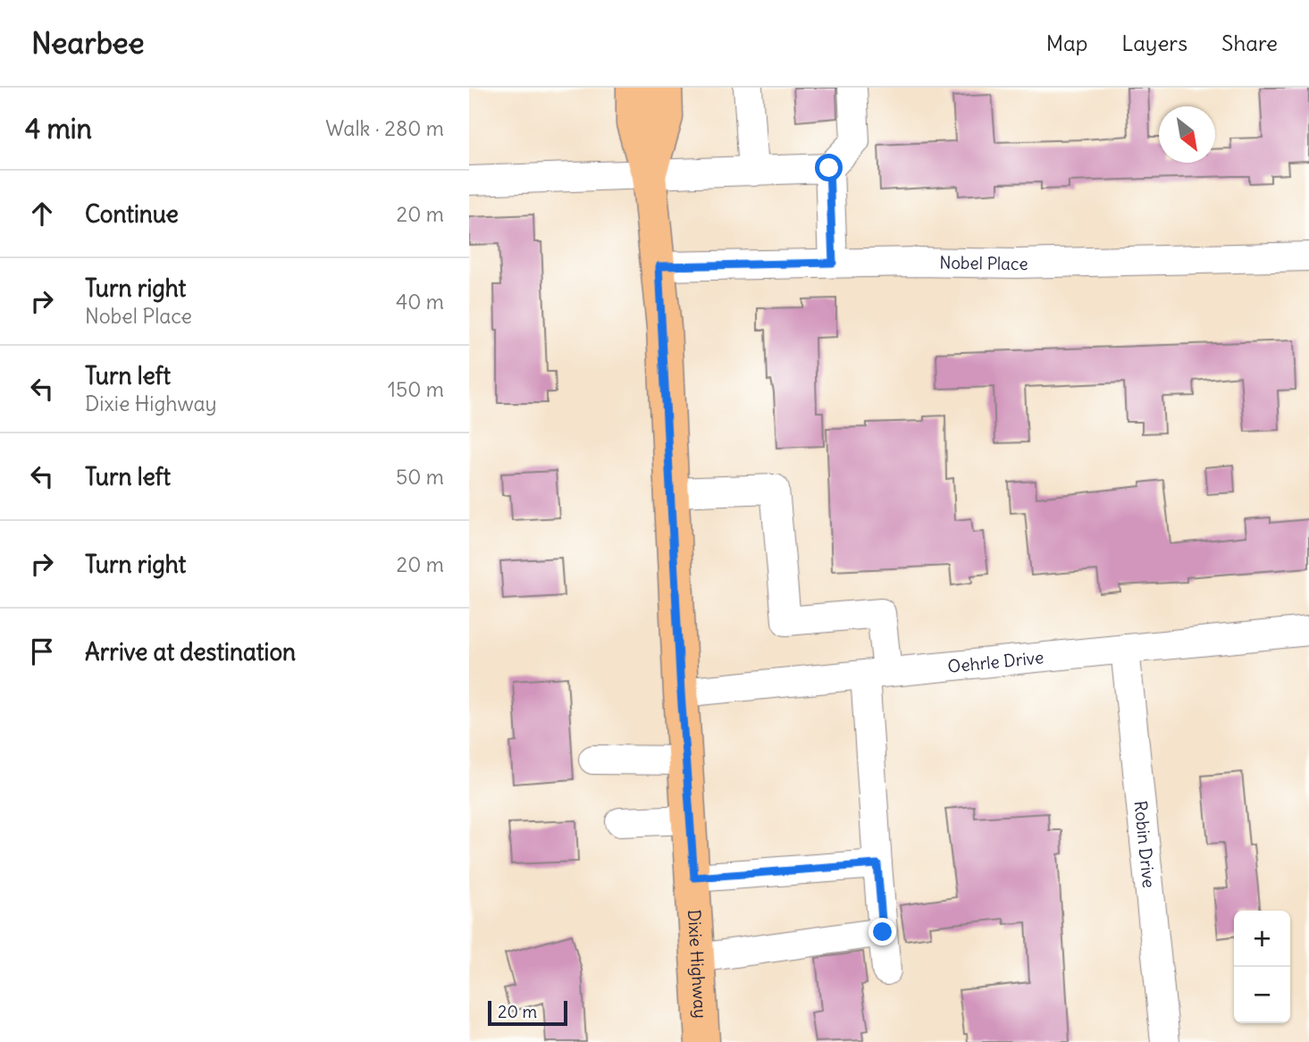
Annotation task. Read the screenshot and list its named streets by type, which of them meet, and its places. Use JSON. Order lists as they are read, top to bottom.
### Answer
{
  "streets": {
    "main road": ["Dixie Highway"],
    "street": ["Nobel Place", "Oehrle Drive", "Robin Drive"]
  },
  "crossings": [
    ["Nobel Place", "Dixie Highway"],
    ["Oehrle Drive", "Robin Drive"],
    ["Oehrle Drive", "Dixie Highway"]
  ],
  "scale_bar": "20 m",
  "north": "bottom right",
  "page": {
    "header": "Nearbee",
    "nav": ["Map", "Layers", "Share"],
    "heading": ["4 min", "Walk · 280 m"],
    "list": [
      ["Continue", "20 m"],
      ["Turn right", "Nobel Place", "40 m"],
      ["Turn left", "Dixie Highway", "150 m"],
      ["Turn left", "50 m"],
      ["Turn right", "20 m"],
      "Arrive at destination"
    ],
    "map_buttons": ["+", "−"],
    "scale": "20 m"
  }
}
